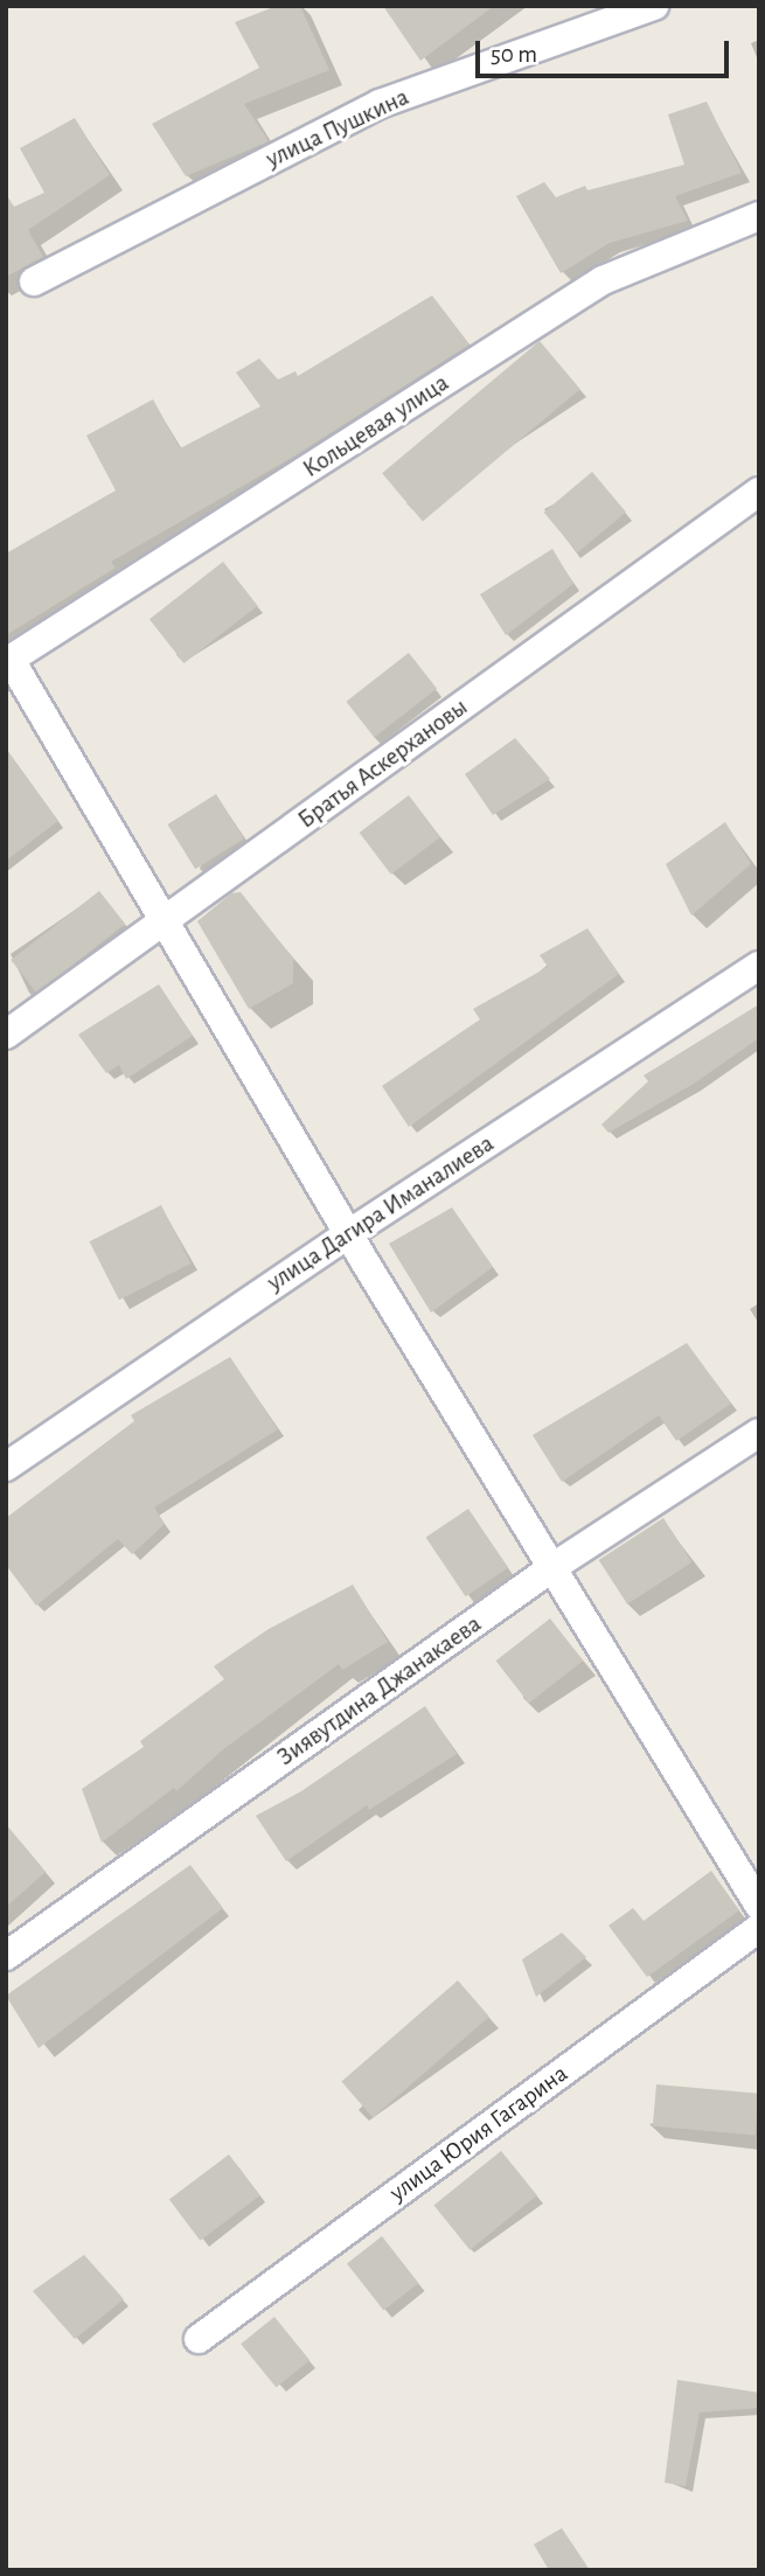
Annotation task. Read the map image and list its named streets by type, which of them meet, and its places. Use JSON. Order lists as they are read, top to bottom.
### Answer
{
  "streets": {
    "street": [
      "улица Пушкина",
      "Кольцевая улица",
      "Братья Аскерхановы",
      "улица Дагира Иманалиева",
      "Зиявутдина Джанакаева",
      "улица Юрия Гагарина"
    ]
  },
  "scale_bar": "50 m"
}
